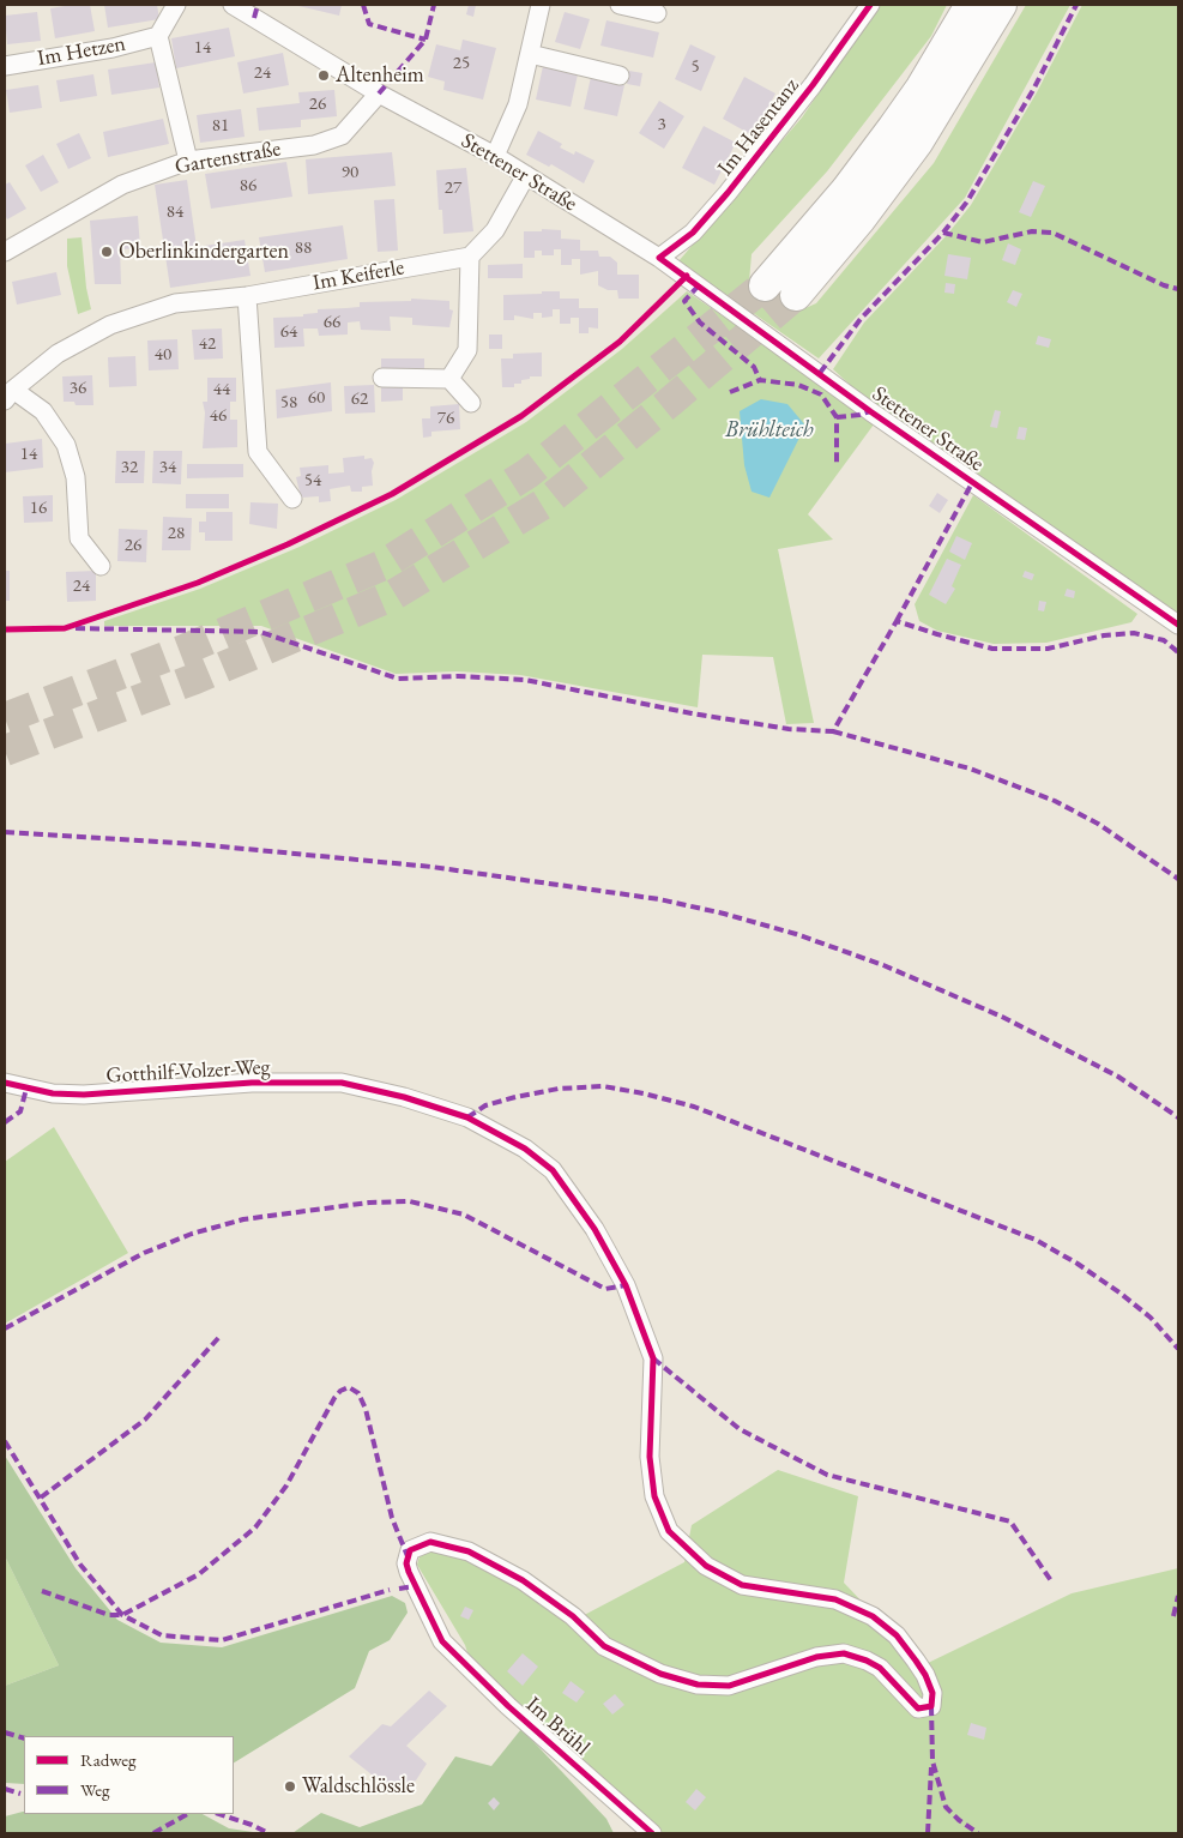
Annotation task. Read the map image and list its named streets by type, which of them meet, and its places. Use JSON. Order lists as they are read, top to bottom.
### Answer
{
  "streets": {
    "street": [
      "Im Hetzen",
      "Im Hasentanz",
      "Gartenstraße",
      "Stettener Straße",
      "Im Keiferle",
      "Gotthilf-Volzer-Weg",
      "Im Brühl"
    ]
  },
  "crossings": [
    ["Im Hasentanz", "Stettener Straße"],
    ["Gartenstraße", "Stettener Straße"],
    ["Gotthilf-Volzer-Weg", "Im Brühl"]
  ],
  "water": ["Brühlteich"],
  "places": ["Altenheim", "Oberlinkindergarten", "Waldschlössle"],
  "house_numbers": [
    "14",
    "25",
    "5",
    "24",
    "26",
    "3",
    "81",
    "90",
    "86",
    "27",
    "84",
    "88",
    "66",
    "64",
    "42",
    "40",
    "36",
    "44",
    "60",
    "62",
    "58",
    "46",
    "76",
    "14",
    "32",
    "34",
    "54",
    "16",
    "28",
    "26",
    "24"
  ],
  "legend": ["Radweg", "Weg"]
}
